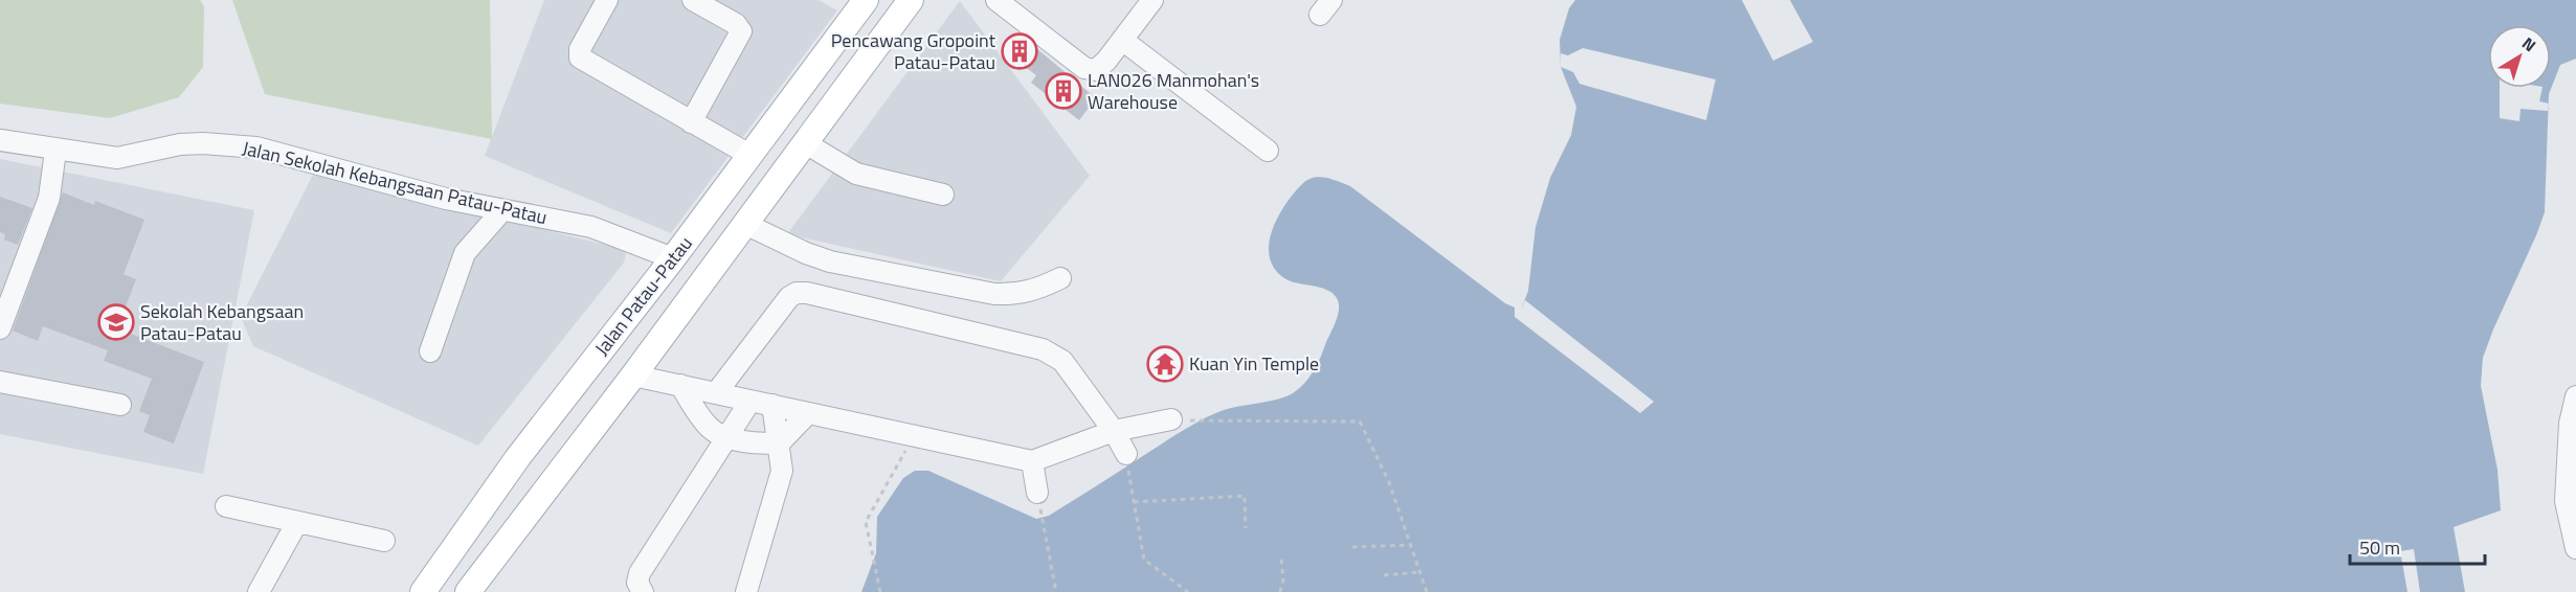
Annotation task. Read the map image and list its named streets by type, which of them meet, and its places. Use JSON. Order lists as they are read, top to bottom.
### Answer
{
  "streets": {
    "main road": ["Jalan Patau-Patau"],
    "street": ["Jalan Sekolah Kebangsaan Patau-Patau"]
  },
  "crossings": [
    ["Jalan Sekolah Kebangsaan Patau-Patau", "Jalan Patau-Patau"]
  ],
  "places": {
    "building": ["Pencawang Gropoint Patau-Patau", "LAN026 Manmohan's Warehouse"],
    "school or university": ["Sekolah Kebangsaan Patau-Patau"],
    "temple": ["Kuan Yin Temple"]
  },
  "scale_bar": "50 m",
  "north": "top right"
}
